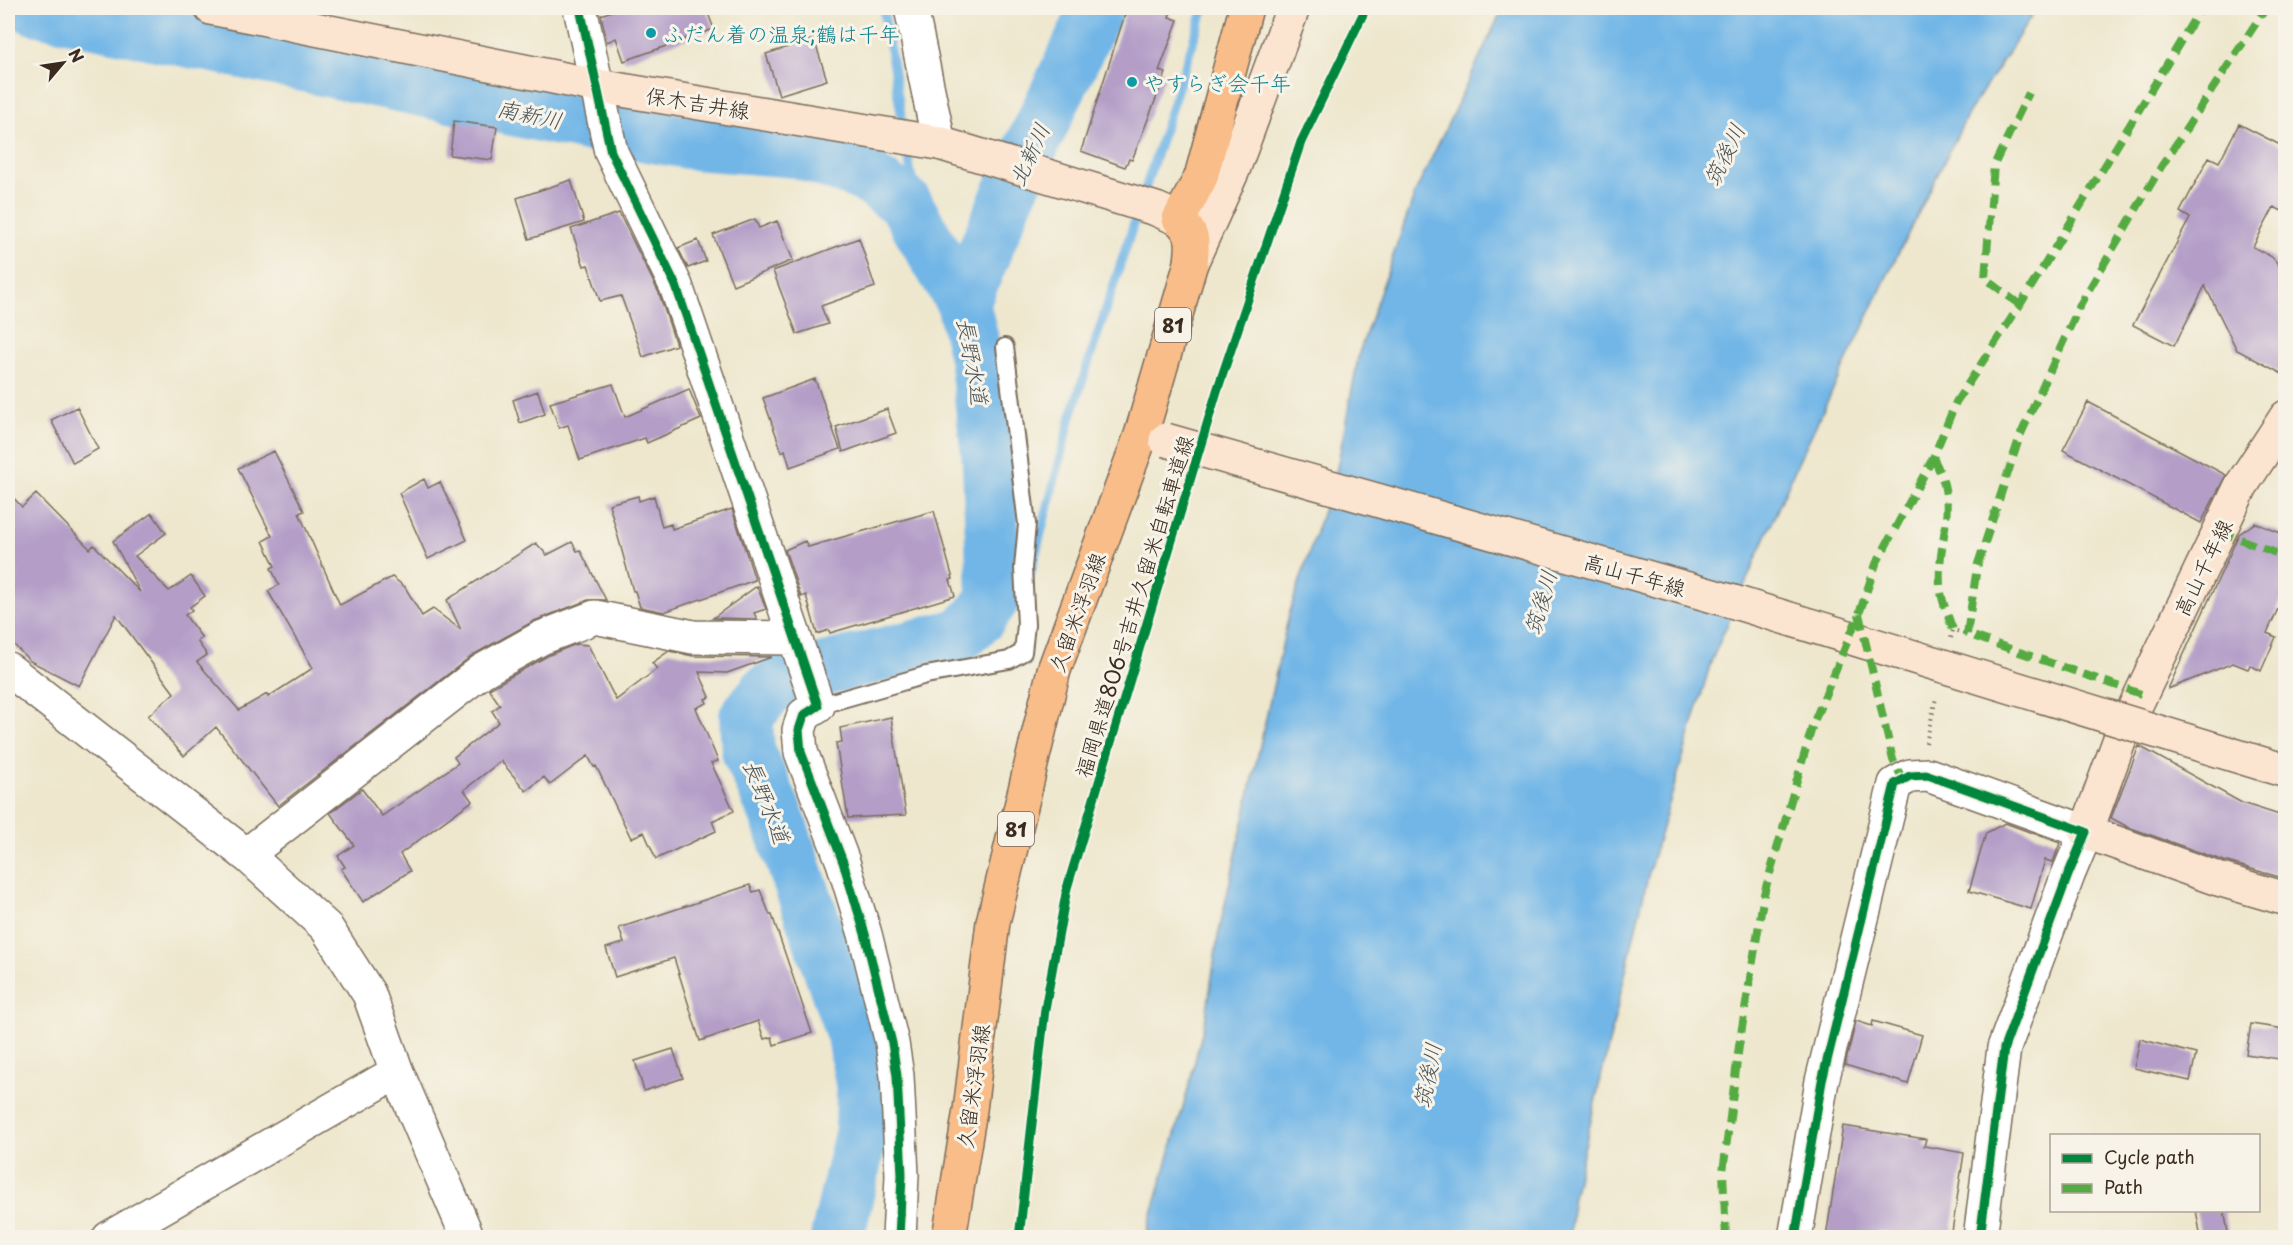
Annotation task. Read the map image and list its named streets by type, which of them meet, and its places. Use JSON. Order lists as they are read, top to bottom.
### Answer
{
  "streets": {
    "main road": [
      "保木吉井線",
      "81",
      "高山千年線",
      "久留米浮羽線"
    ],
    "cycle path": ["福岡県道806号吉井久留米自転車道線"]
  },
  "crossings": [
    ["保木吉井線", "久留米浮羽線"],
    ["高山千年線", "久留米浮羽線"]
  ],
  "water": [
    "南新川",
    "北新川",
    "筑後川",
    "長野水道"
  ],
  "places": ["ふだん着の温泉;鶴は千年", "やすらぎ会千年"],
  "legend": ["Cycle path", "Path"],
  "north": "top right"
}
